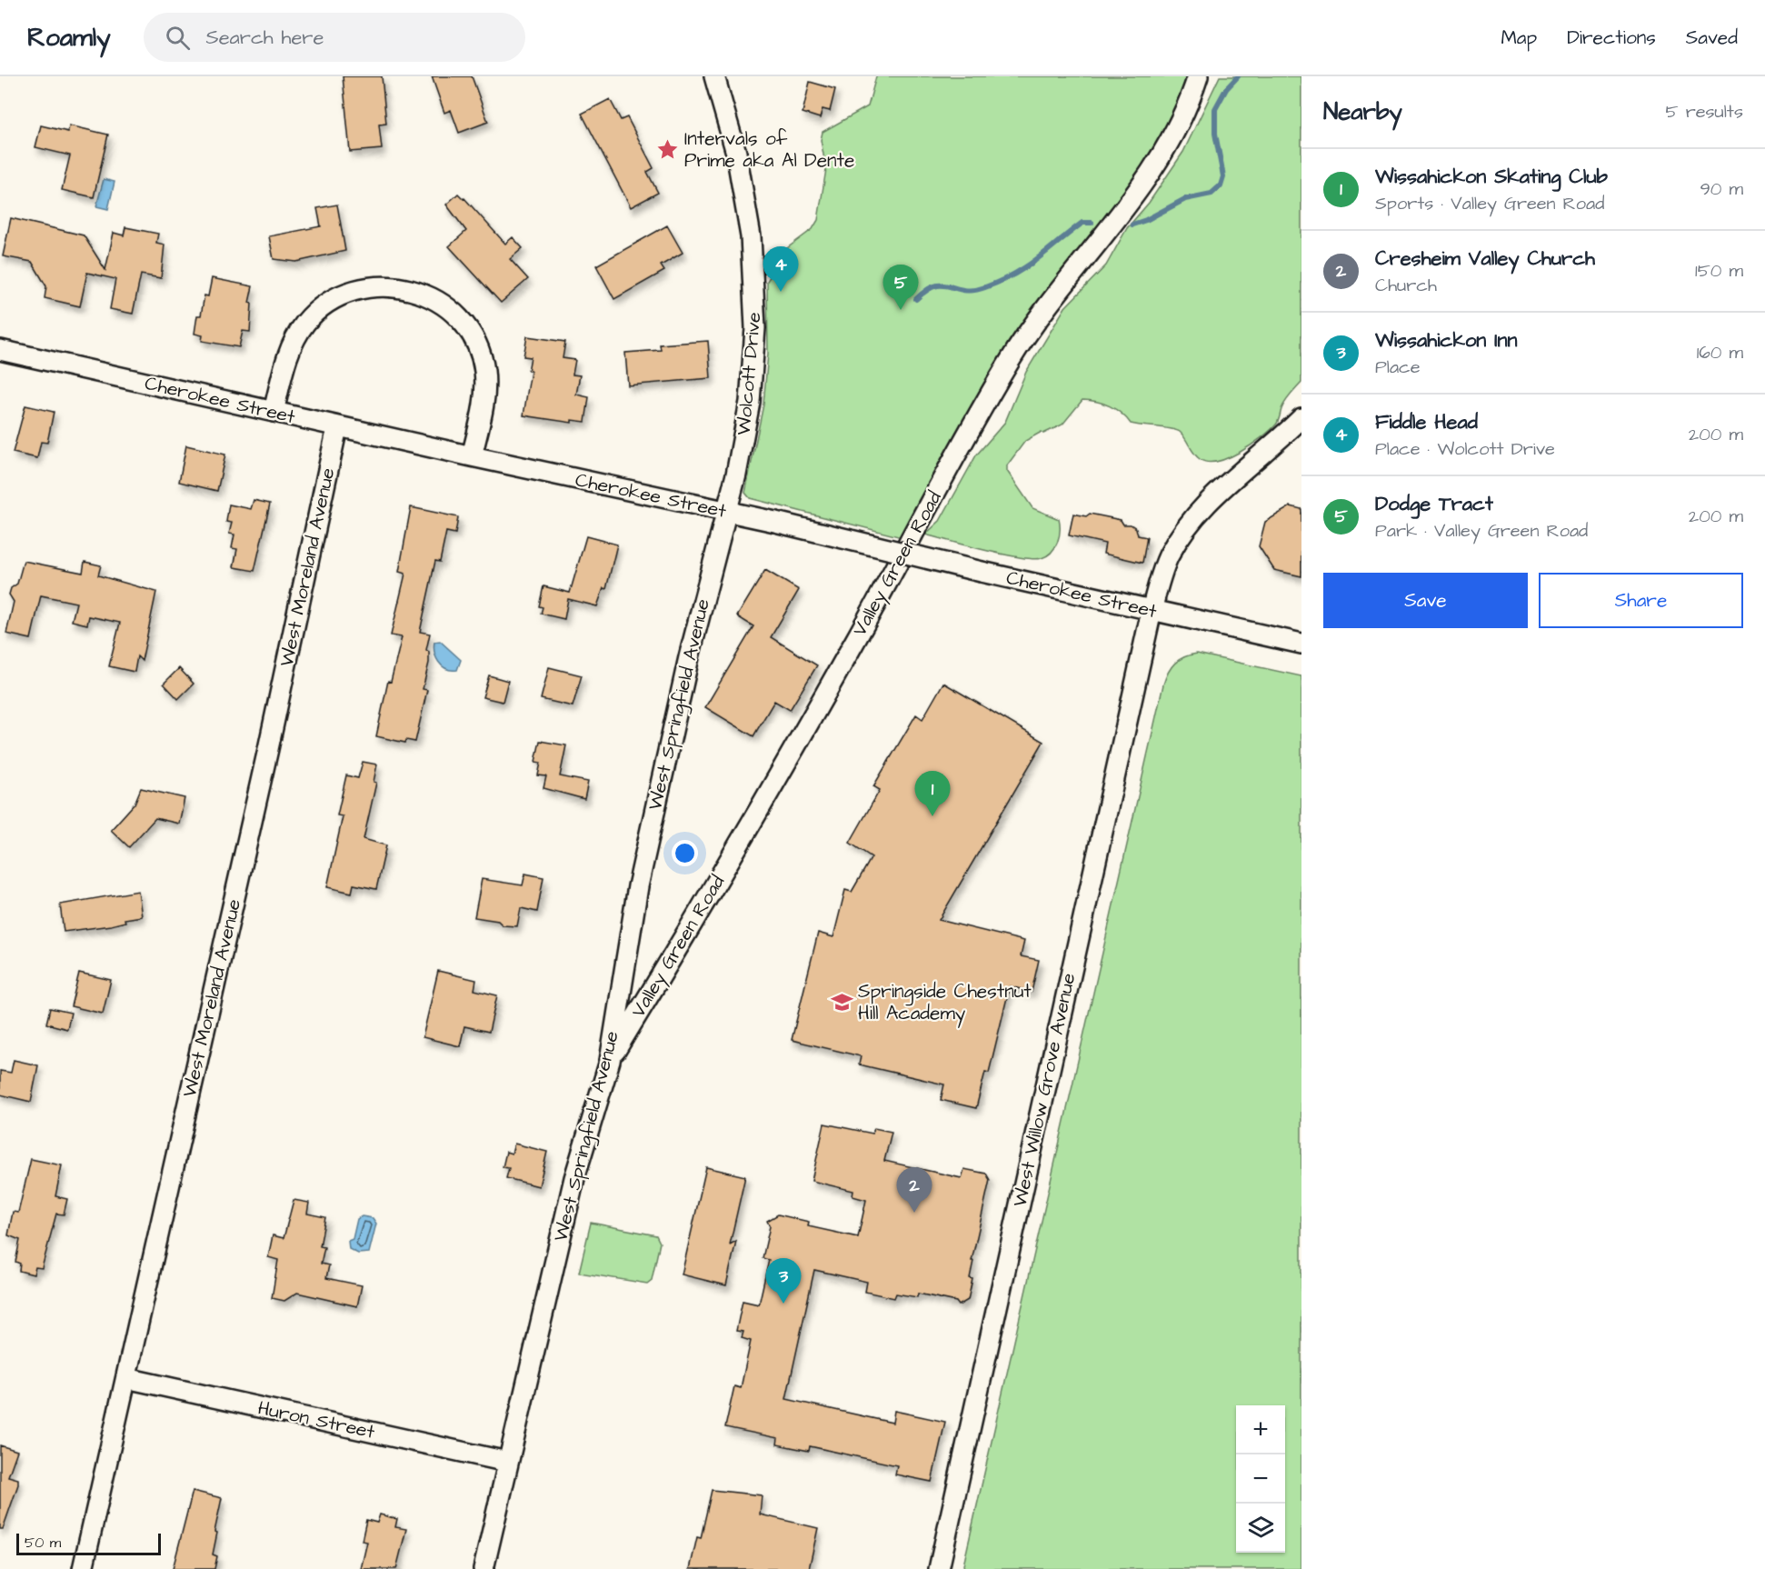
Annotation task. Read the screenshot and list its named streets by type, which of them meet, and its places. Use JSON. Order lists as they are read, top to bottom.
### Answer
{
  "streets": {
    "street": [
      "Wolcott Drive",
      "Cherokee Street",
      "Valley Green Road",
      "West Moreland Avenue",
      "West Springfield Avenue",
      "West Willow Grove Avenue",
      "Huron Street"
    ]
  },
  "crossings": [
    ["Wolcott Drive", "Cherokee Street"],
    ["Wolcott Drive", "West Springfield Avenue"],
    ["Cherokee Street", "West Moreland Avenue"],
    ["Cherokee Street", "West Springfield Avenue"],
    ["Cherokee Street", "West Willow Grove Avenue"],
    ["Valley Green Road", "West Springfield Avenue"],
    ["West Moreland Avenue", "Huron Street"],
    ["West Springfield Avenue", "Huron Street"]
  ],
  "places": {
    "place": ["Intervals of Prime aka Al Dente"],
    "school or university": ["Springside Chestnut Hill Academy"]
  },
  "scale_bar": "50 m",
  "page": {
    "header": "Roamly",
    "search": "Search here",
    "nav": ["Map", "Directions", "Saved"],
    "heading": ["Nearby", "5 results"],
    "list": [
      {
        "mark": "1",
        "name": "Wissahickon Skating Club",
        "note": "Sports · Valley Green Road",
        "value": "90 m"
      },
      {
        "mark": "2",
        "name": "Cresheim Valley Church",
        "note": "Church",
        "value": "150 m"
      },
      {
        "mark": "3",
        "name": "Wissahickon Inn",
        "note": "Place",
        "value": "160 m"
      },
      {
        "mark": "4",
        "name": "Fiddle Head",
        "note": "Place · Wolcott Drive",
        "value": "200 m"
      },
      {
        "mark": "5",
        "name": "Dodge Tract",
        "note": "Park · Valley Green Road",
        "value": "200 m"
      }
    ],
    "pins": [
      "4",
      "5",
      "1",
      "2",
      "3"
    ],
    "buttons": ["Save", "Share"],
    "map_buttons": ["+", "−"],
    "scale": "50 m"
  }
}
